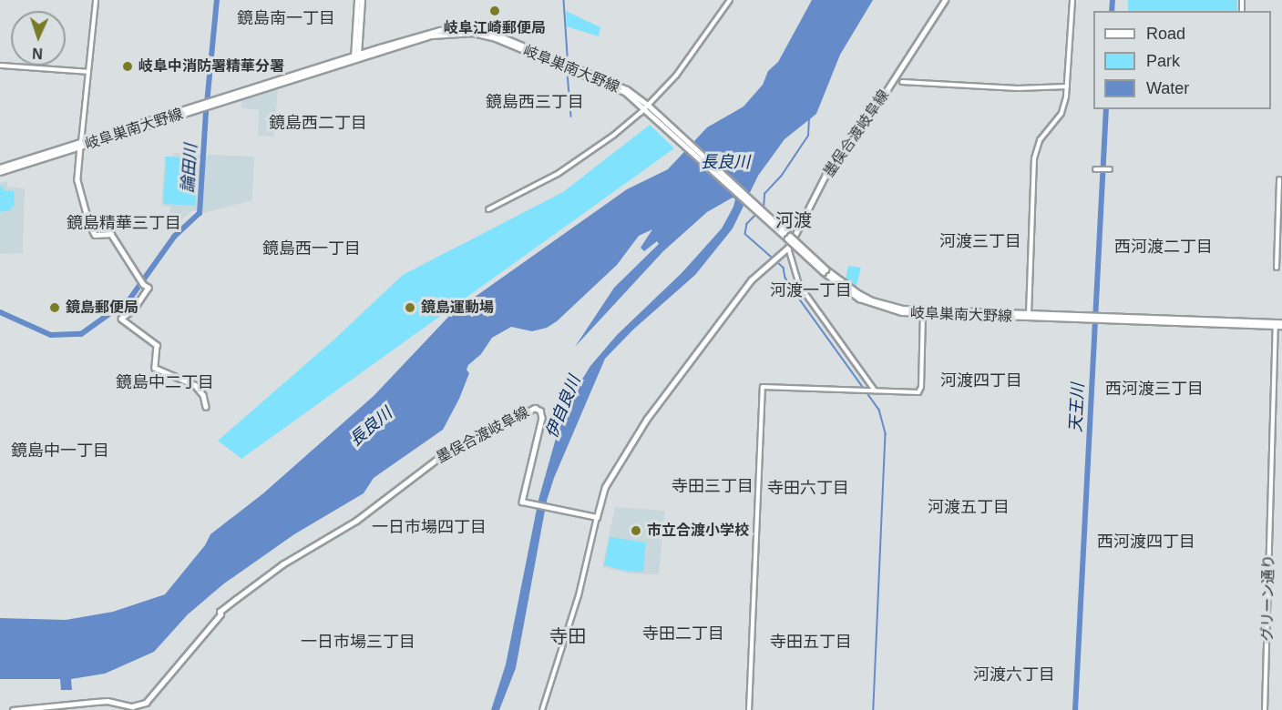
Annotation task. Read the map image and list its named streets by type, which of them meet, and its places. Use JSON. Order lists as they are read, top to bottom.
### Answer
{
  "streets": {
    "main road": ["岐阜巣南大野線", "墨俣合渡岐阜線"],
    "street": ["グリーン通り"]
  },
  "crossings": [
    ["岐阜巣南大野線", "グリーン通り"]
  ],
  "districts": [
    "鏡島南一丁目",
    "鏡島西三丁目",
    "鏡島西二丁目",
    "河渡",
    "鏡島精華三丁目",
    "河渡三丁目",
    "西河渡二丁目",
    "鏡島西一丁目",
    "河渡一丁目",
    "河渡四丁目",
    "鏡島中二丁目",
    "西河渡三丁目",
    "鏡島中一丁目",
    "寺田三丁目",
    "寺田六丁目",
    "河渡五丁目",
    "一日市場四丁目",
    "西河渡四丁目",
    "寺田二丁目",
    "寺田",
    "一日市場三丁目",
    "寺田五丁目",
    "河渡六丁目"
  ],
  "water": [
    "長良川",
    "論田川",
    "伊自良川",
    "天王川"
  ],
  "places": [
    "岐阜江崎郵便局",
    "岐阜中消防署精華分署",
    "鏡島郵便局",
    "鏡島運動場",
    "市立合渡小学校"
  ],
  "legend": ["Road", "Park", "Water"],
  "north": "bottom"
}
